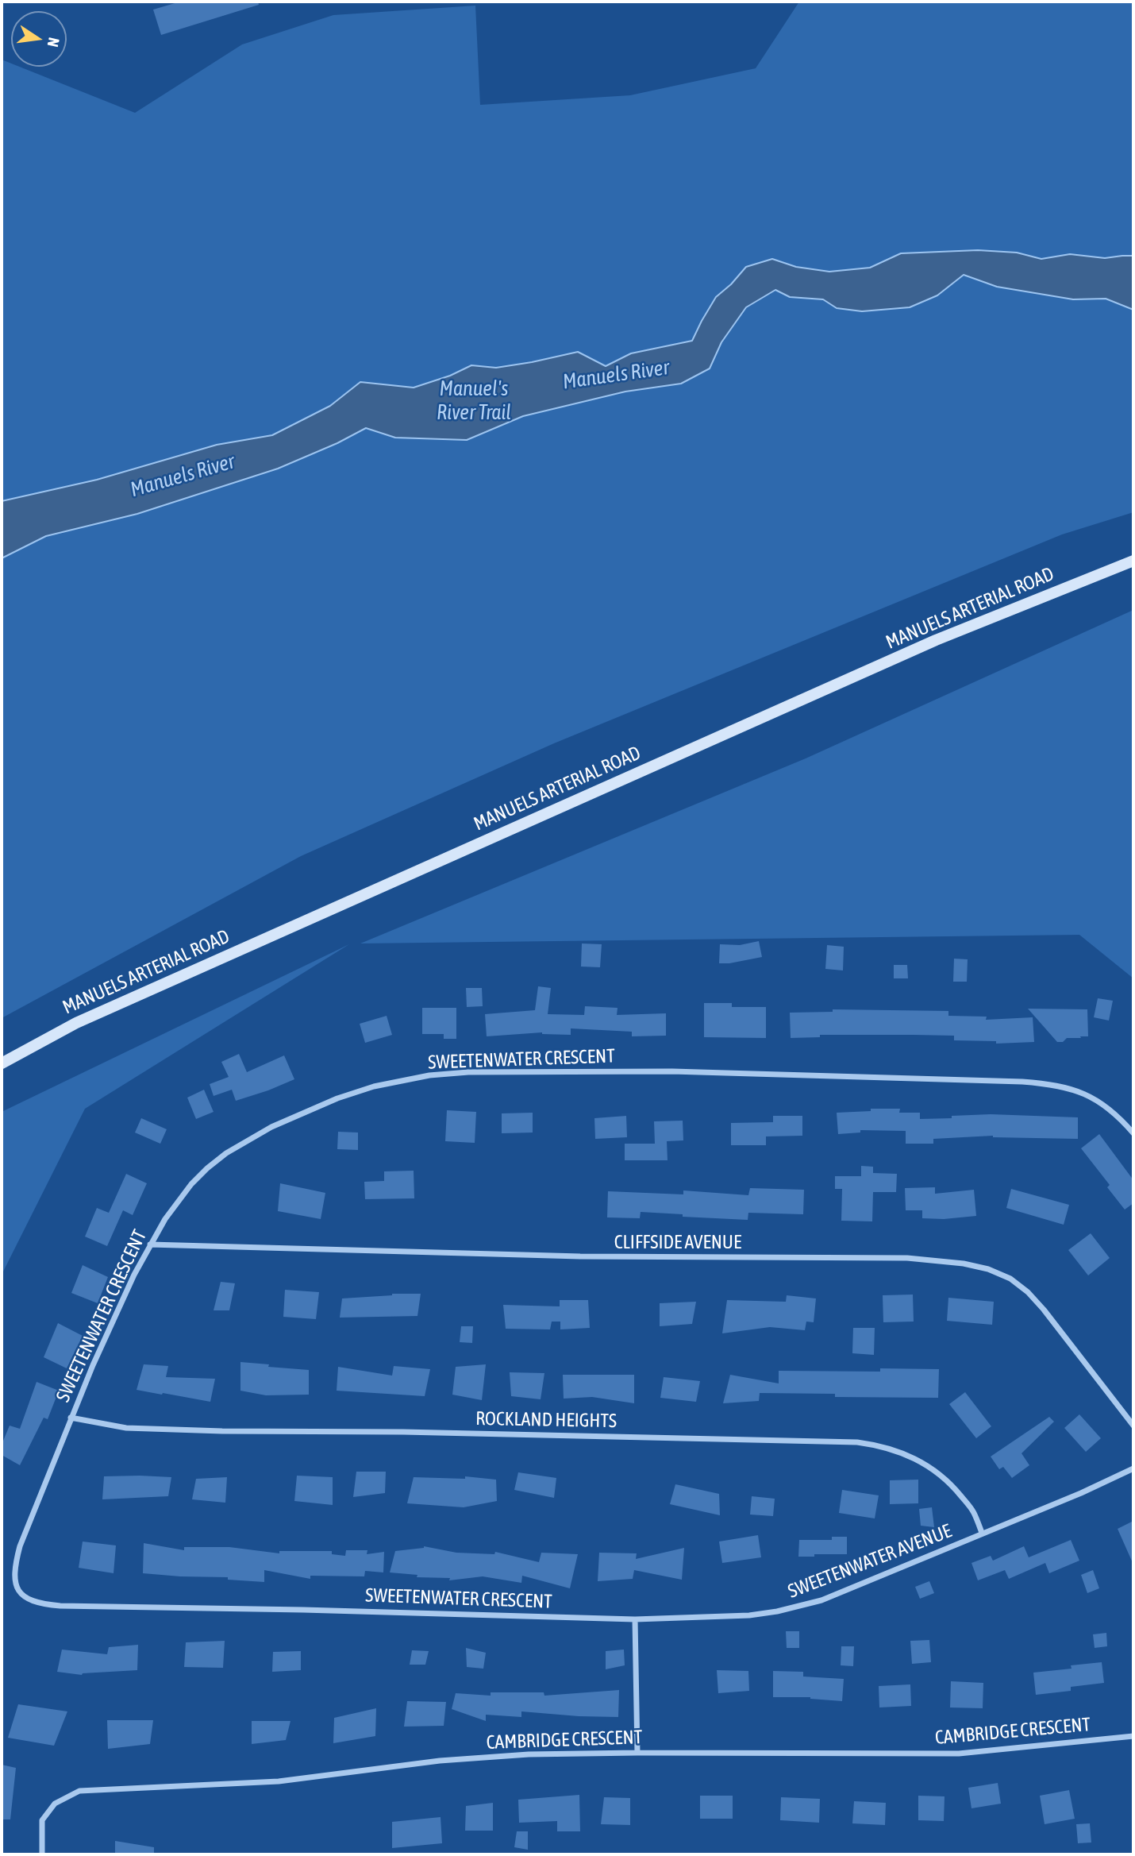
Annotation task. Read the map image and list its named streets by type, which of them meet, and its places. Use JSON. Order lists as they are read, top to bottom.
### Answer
{
  "streets": {
    "main road": ["MANUELS ARTERIAL ROAD"],
    "street": [
      "SWEETENWATER CRESCENT",
      "CLIFFSIDE AVENUE",
      "ROCKLAND HEIGHTS",
      "SWEETENWATER AVENUE",
      "CAMBRIDGE CRESCENT"
    ]
  },
  "crossings": [
    ["SWEETENWATER CRESCENT", "CLIFFSIDE AVENUE"],
    ["SWEETENWATER CRESCENT", "ROCKLAND HEIGHTS"],
    ["SWEETENWATER CRESCENT", "SWEETENWATER AVENUE"],
    ["ROCKLAND HEIGHTS", "SWEETENWATER AVENUE"]
  ],
  "water": ["Manuels River", "Manuel's River Trail"],
  "north": "right"
}
